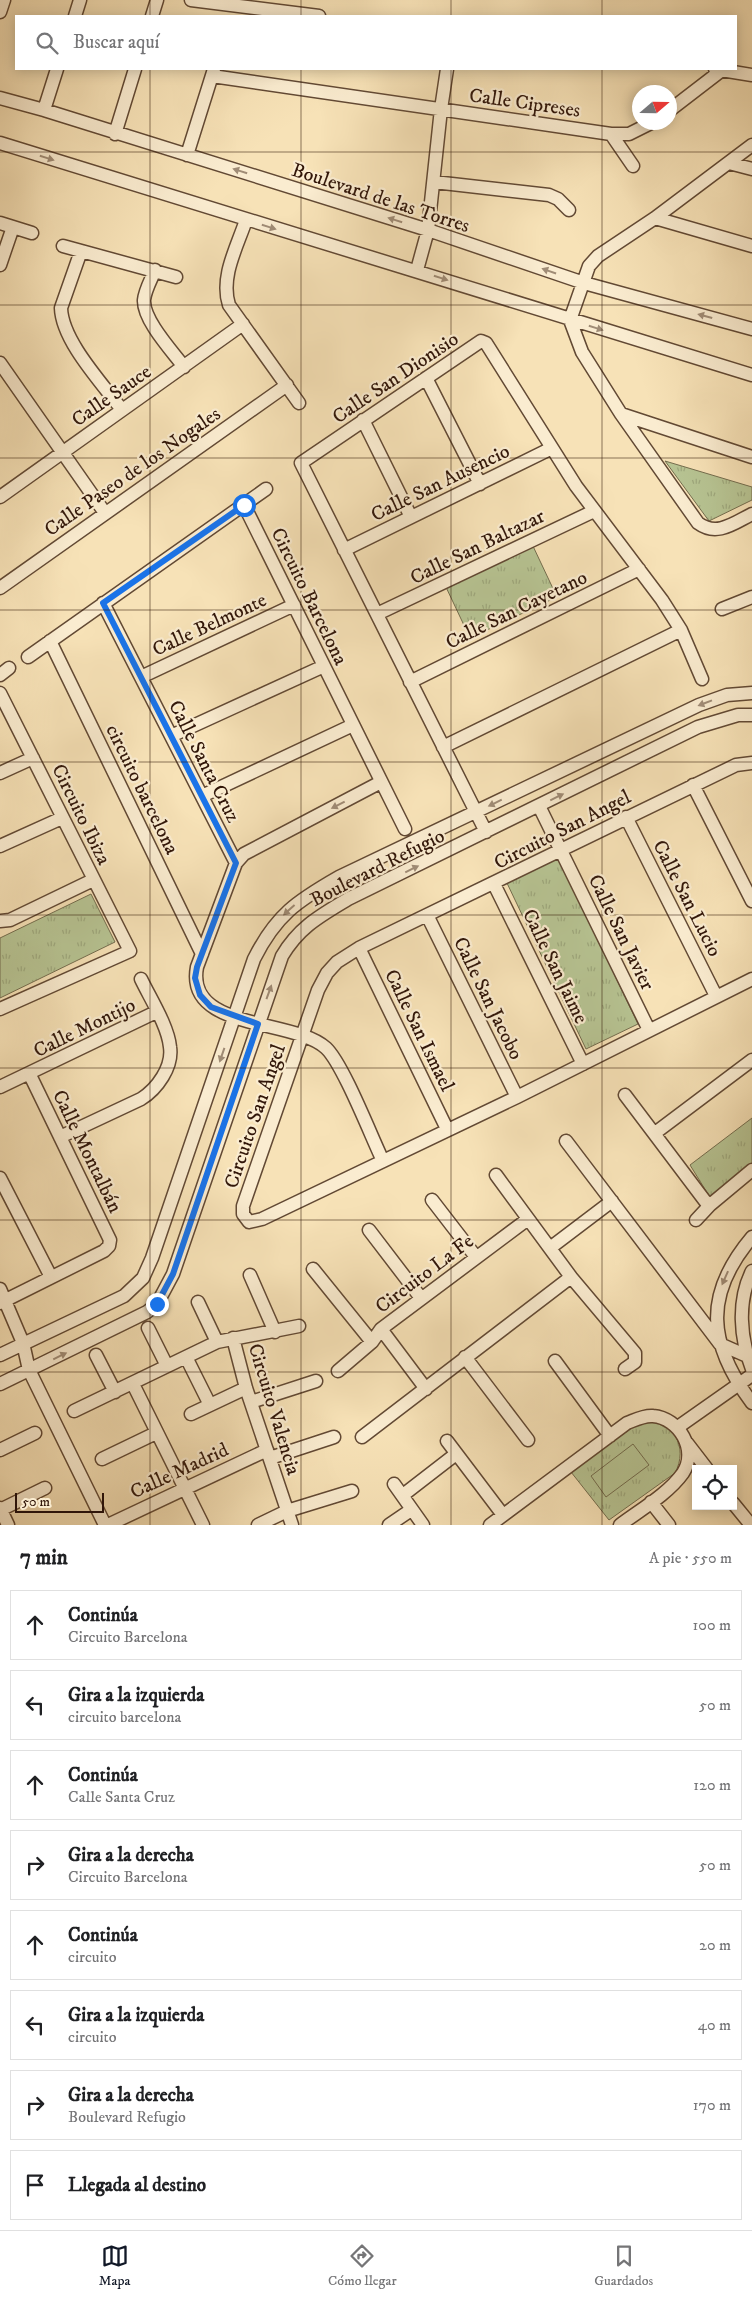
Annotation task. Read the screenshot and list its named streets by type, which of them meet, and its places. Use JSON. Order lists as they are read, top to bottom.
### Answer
{
  "streets": {
    "street": [
      "Calle Cipreses",
      "Boulevard de las Torres",
      "Calle San Dionisio",
      "Calle Sauce",
      "Calle Paseo de los Nogales",
      "Calle San Ausencio",
      "Calle San Baltazar",
      "Circuito Barcelona",
      "Calle San Cayetano",
      "Calle Belmonte",
      "Calle Santa Cruz",
      "circuito barcelona",
      "Circuito Ibiza",
      "Circuito San Angel",
      "Boulevard Refugio",
      "Calle San Lucio",
      "Calle San Javier",
      "Calle San Jaime",
      "Calle San Jacobo",
      "Calle Montijo",
      "Calle San Ismael",
      "Calle Montalbán",
      "Circuito La Fe",
      "Circuito Valencia",
      "Calle Madrid"
    ]
  },
  "crossings": [
    ["Calle San Dionisio", "Calle San Ausencio"],
    ["Calle San Dionisio", "Calle San Baltazar"],
    ["Calle San Dionisio", "Calle San Cayetano"],
    ["Calle San Dionisio", "Boulevard Refugio"],
    ["Circuito Barcelona", "Calle Belmonte"],
    ["Calle Belmonte", "Calle Santa Cruz"],
    ["Circuito San Angel", "Calle San Lucio"],
    ["Circuito San Angel", "Calle San Javier"],
    ["Circuito San Angel", "Calle San Jaime"],
    ["Circuito San Angel", "Calle San Jacobo"],
    ["Circuito San Angel", "Calle San Ismael"],
    ["Boulevard Refugio", "Calle San Javier"],
    ["Calle Montijo", "Calle Montalbán"],
    ["Circuito Valencia", "Calle Madrid"]
  ],
  "scale_bar": "50 m",
  "north": "right",
  "page": {
    "search": "Buscar aquí",
    "scale": "50 m",
    "heading": ["7 min", "A pie · 550 m"],
    "list": [
      ["Continúa", "Circuito Barcelona", "100 m"],
      ["Gira a la izquierda", "circuito barcelona", "50 m"],
      ["Continúa", "Calle Santa Cruz", "120 m"],
      ["Gira a la derecha", "Circuito Barcelona", "50 m"],
      ["Continúa", "circuito", "20 m"],
      ["Gira a la izquierda", "circuito", "40 m"],
      ["Gira a la derecha", "Boulevard Refugio", "170 m"],
      "Llegada al destino"
    ],
    "nav": ["Mapa", "Cómo llegar", "Guardados"]
  }
}
